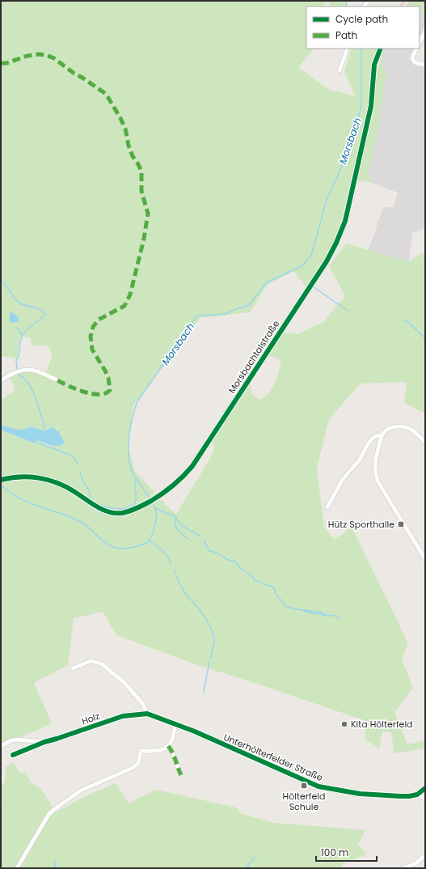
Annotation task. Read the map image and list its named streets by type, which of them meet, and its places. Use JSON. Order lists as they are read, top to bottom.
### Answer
{
  "streets": {
    "main road": ["Morsbachtalstraße"],
    "street": ["Holz", "Unterhölterfelder Straße"]
  },
  "crossings": [
    ["Holz", "Unterhölterfelder Straße"]
  ],
  "water": ["Morsbach"],
  "places": {
    "transit": ["Hütz Sporthalle", "Hölterfeld Schule"],
    "other": ["Kita Hölterfeld"]
  },
  "legend": ["Cycle path", "Path"],
  "scale_bar": "100 m"
}
